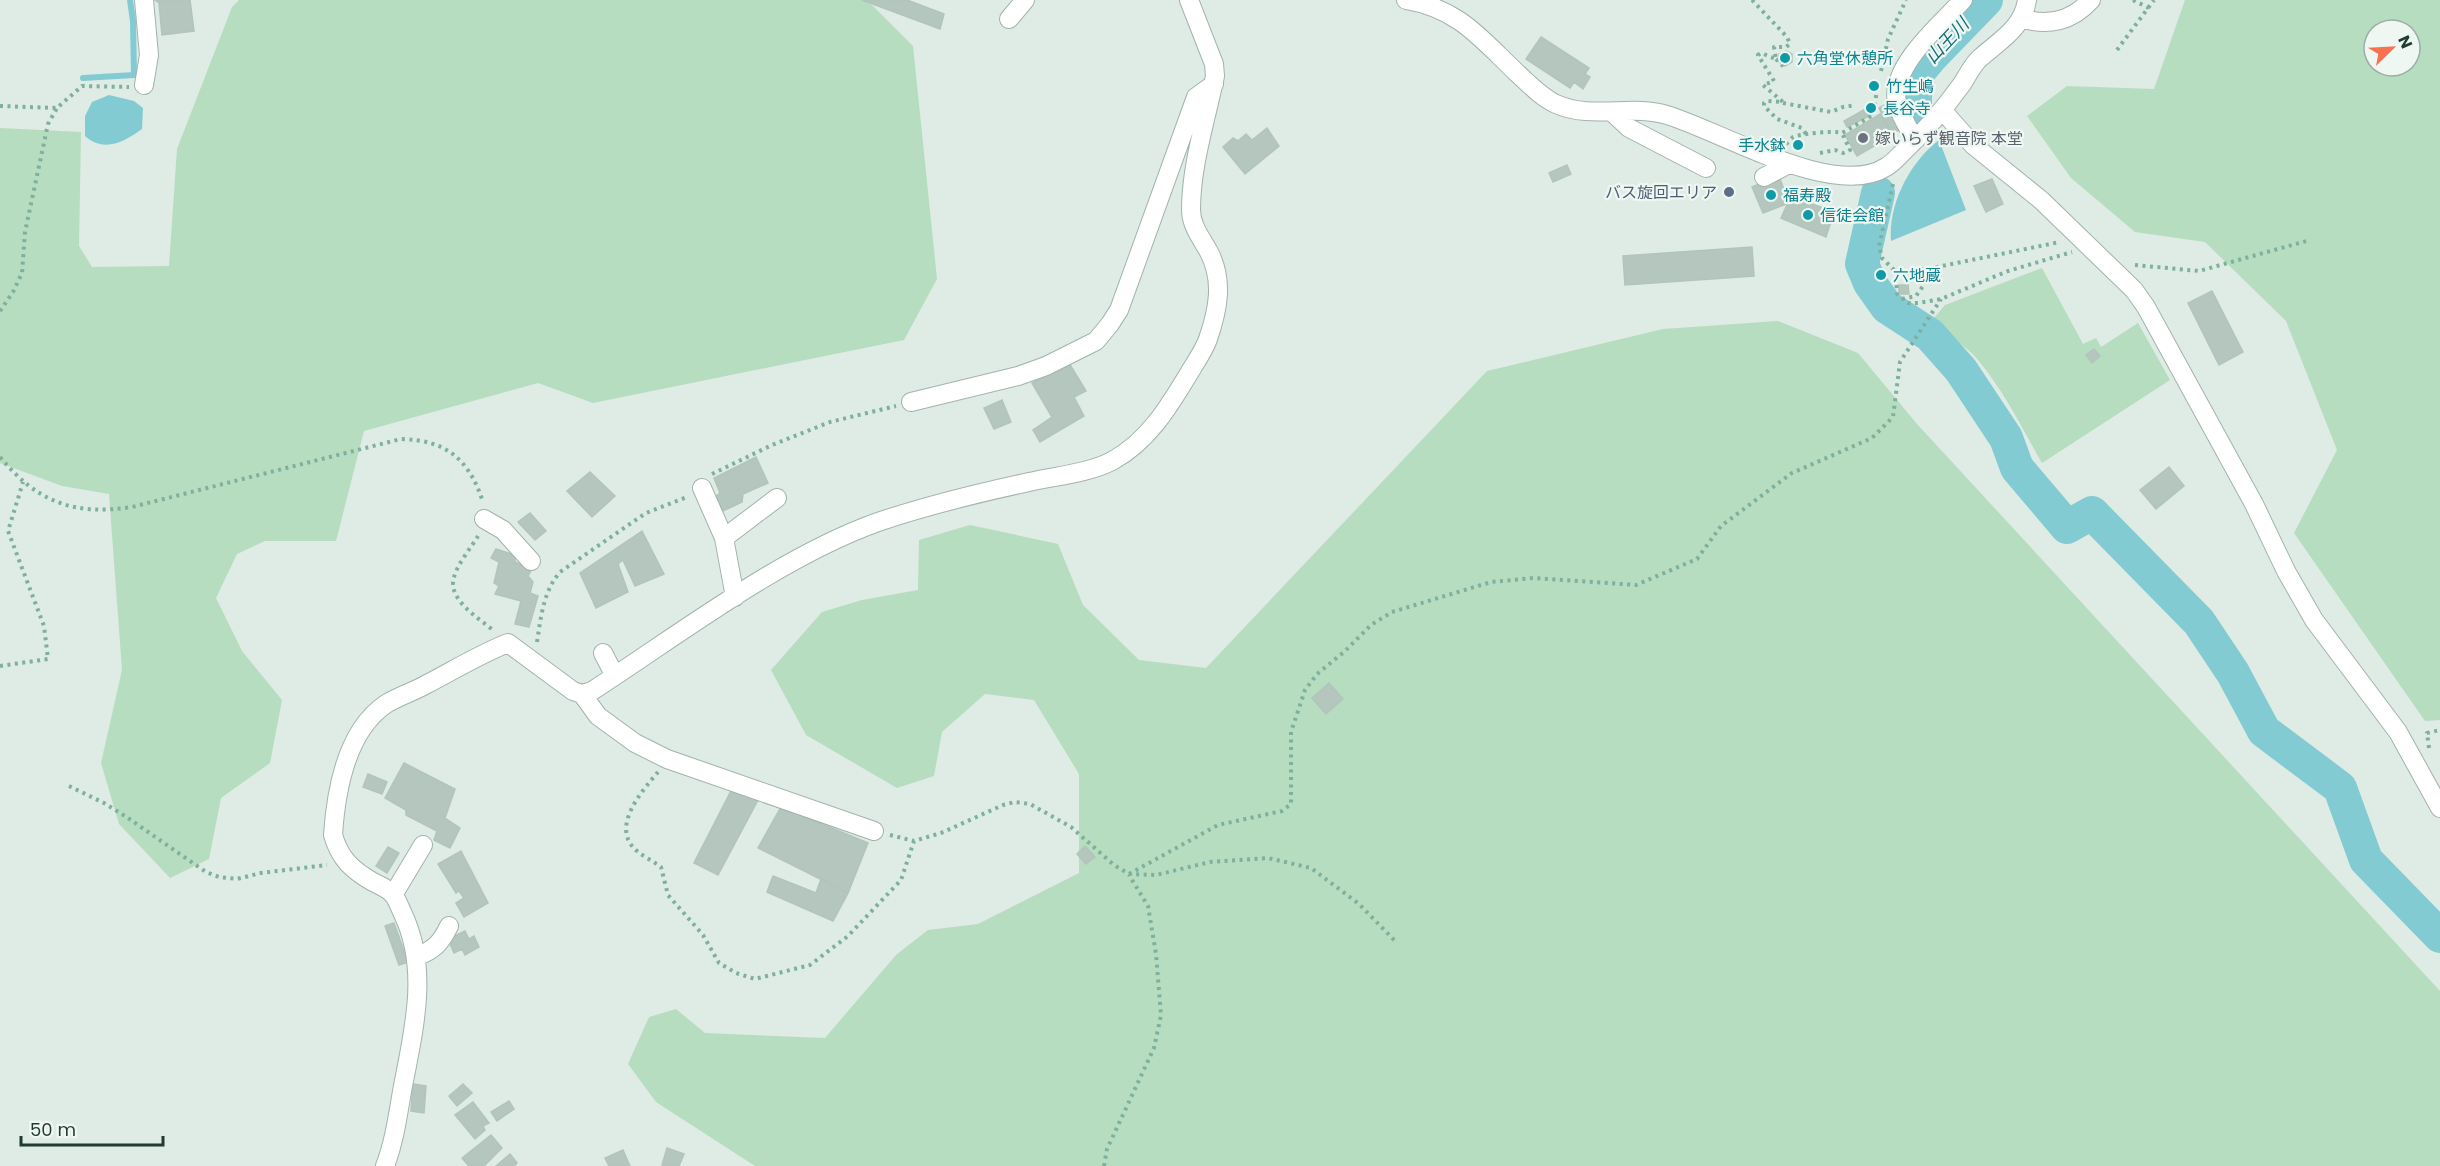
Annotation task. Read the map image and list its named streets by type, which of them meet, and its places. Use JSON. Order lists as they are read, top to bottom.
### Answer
{
  "water": ["山王川"],
  "places": [
    "六角堂休憩所",
    "竹生嶋",
    "長谷寺",
    "嫁いらず観音院 本堂",
    "手水鉢",
    "バス旋回エリア",
    "福寿殿",
    "信徒会館",
    "六地蔵"
  ],
  "scale_bar": "50 m",
  "north": "top right"
}
